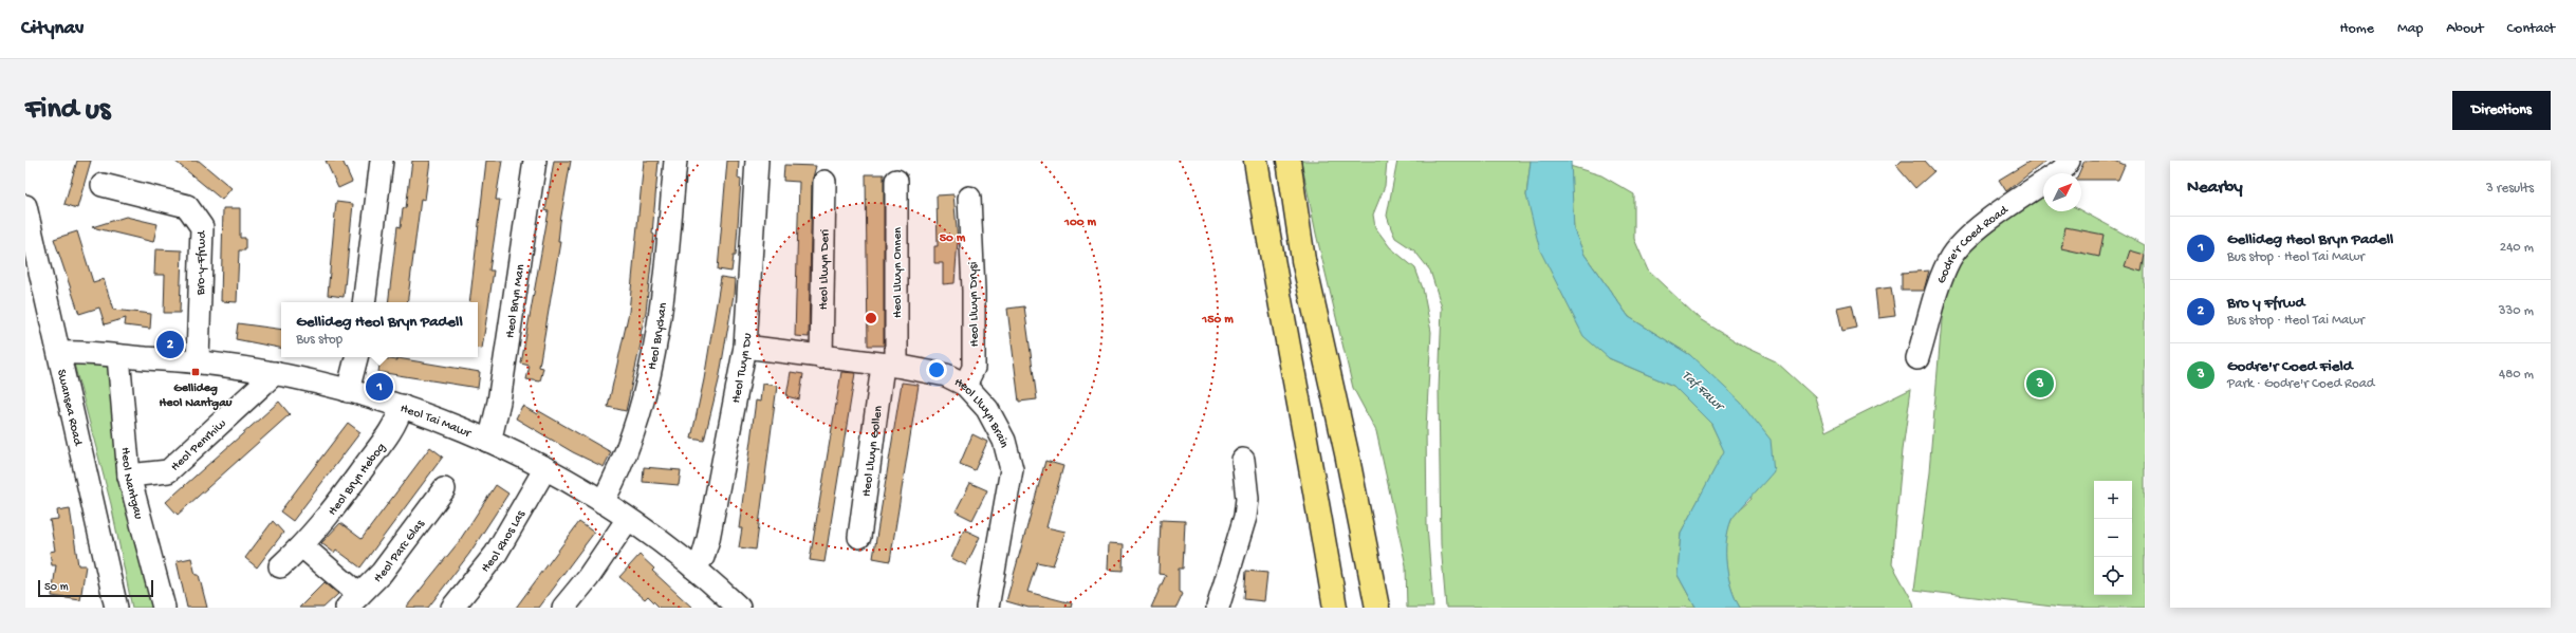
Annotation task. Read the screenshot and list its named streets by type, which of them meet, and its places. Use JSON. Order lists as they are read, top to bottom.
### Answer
{
  "streets": {
    "street": [
      "Godre'r Coed Road",
      "Bro-y-Ffrwd",
      "Heol Llwyn Deri",
      "Heol Llwyn Onnen",
      "Heol Bryn Man",
      "Heol Llwyn Drysi",
      "Heol Brychan",
      "Heol Twyn Du",
      "Swansea Road",
      "Heol Llwyn Brain",
      "Heol Tai Mawr",
      "Heol Penrhiw",
      "Heol Llwyn Gollen",
      "Heol Bryn Hebog",
      "Heol Nantgau",
      "Heol Rhos Las",
      "Heol Parc Glas"
    ]
  },
  "crossings": [
    ["Bro-y-Ffrwd", "Heol Tai Mawr"],
    ["Heol Llwyn Deri", "Heol Llwyn Brain"],
    ["Heol Llwyn Onnen", "Heol Llwyn Brain"],
    ["Heol Llwyn Onnen", "Heol Llwyn Gollen"],
    ["Heol Bryn Man", "Heol Tai Mawr"],
    ["Heol Llwyn Drysi", "Heol Llwyn Brain"],
    ["Heol Brychan", "Heol Tai Mawr"],
    ["Heol Twyn Du", "Heol Llwyn Brain"],
    ["Heol Twyn Du", "Heol Tai Mawr"],
    ["Swansea Road", "Heol Tai Mawr"],
    ["Heol Llwyn Brain", "Heol Llwyn Gollen"],
    ["Heol Tai Mawr", "Heol Penrhiw"],
    ["Heol Tai Mawr", "Heol Bryn Hebog"],
    ["Heol Tai Mawr", "Heol Nantgau"],
    ["Heol Tai Mawr", "Heol Rhos Las"],
    ["Heol Penrhiw", "Heol Nantgau"]
  ],
  "water": ["Taf Fawr"],
  "places": {
    "transit": ["Gellideg Heol Nantgau"]
  },
  "scale_bar": "50 m",
  "north": "top right",
  "page": {
    "header": "Citynav",
    "nav": [
      "Home",
      "Map",
      "About",
      "Contact"
    ],
    "buttons": "Directions",
    "title": "Find us",
    "heading": ["Nearby", "3 results"],
    "list": [
      {
        "mark": "1",
        "name": "Gellideg Heol Bryn Padell",
        "note": "Bus stop · Heol Tai Mawr",
        "value": "240 m"
      },
      {
        "mark": "2",
        "name": "Bro y Ffrwd",
        "note": "Bus stop · Heol Tai Mawr",
        "value": "330 m"
      },
      {
        "mark": "3",
        "name": "Godre'r Coed Field",
        "note": "Park · Godre'r Coed Road",
        "value": "480 m"
      }
    ],
    "popup": ["Gellideg Heol Bryn Padell", "Bus stop"],
    "pins": ["2", "3", "1"],
    "map_buttons": ["+", "−"],
    "scale": "50 m"
  },
  "rings": ["100 m", "50 m", "150 m"]
}
